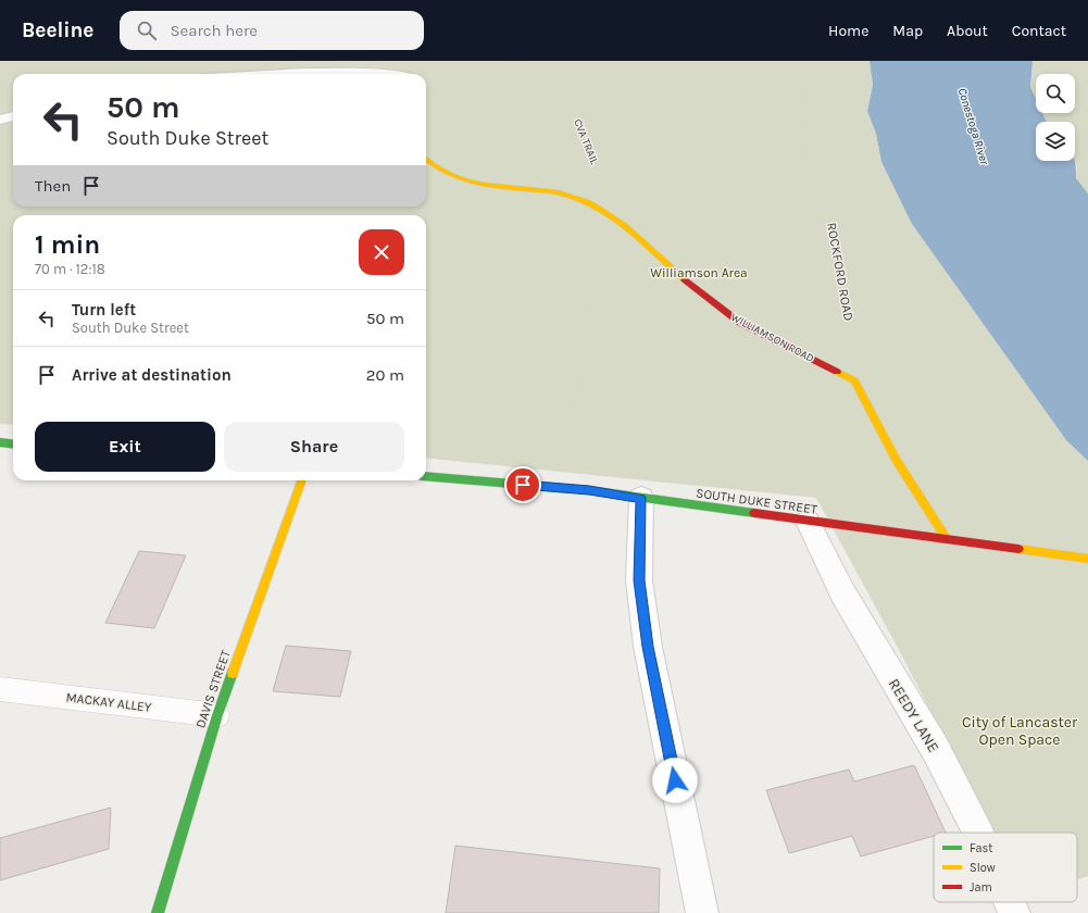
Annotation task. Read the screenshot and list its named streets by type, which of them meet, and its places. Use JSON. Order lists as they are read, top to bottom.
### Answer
{
  "streets": {
    "street": [
      "WILLIAMSON ROAD",
      "SOUTH DUKE STREET",
      "DAVIS STREET",
      "REEDY LANE"
    ],
    "lane": ["MACKAY ALLEY"],
    "path": ["CVA TRAIL", "ROCKFORD ROAD"]
  },
  "crossings": [
    ["CVA TRAIL", "WILLIAMSON ROAD"],
    ["ROCKFORD ROAD", "WILLIAMSON ROAD"],
    ["SOUTH DUKE STREET", "REEDY LANE"],
    ["DAVIS STREET", "MACKAY ALLEY"]
  ],
  "water": ["Conestoga River"],
  "parks": ["Williamson Area", "City of Lancaster Open Space"],
  "legend": ["Fast", "Slow", "Jam"],
  "page": {
    "header": "Beeline",
    "search": "Search here",
    "nav": [
      "Home",
      "Map",
      "About",
      "Contact"
    ],
    "turn": ["50 m", "South Duke Street"],
    "then": "Then",
    "heading": ["1 min", "70 m · 12:18"],
    "list": [
      {
        "name": "Turn left",
        "note": "South Duke Street",
        "value": "50 m"
      },
      {
        "name": "Arrive at destination",
        "value": "20 m"
      }
    ],
    "buttons": ["Exit", "Share"]
  }
}
